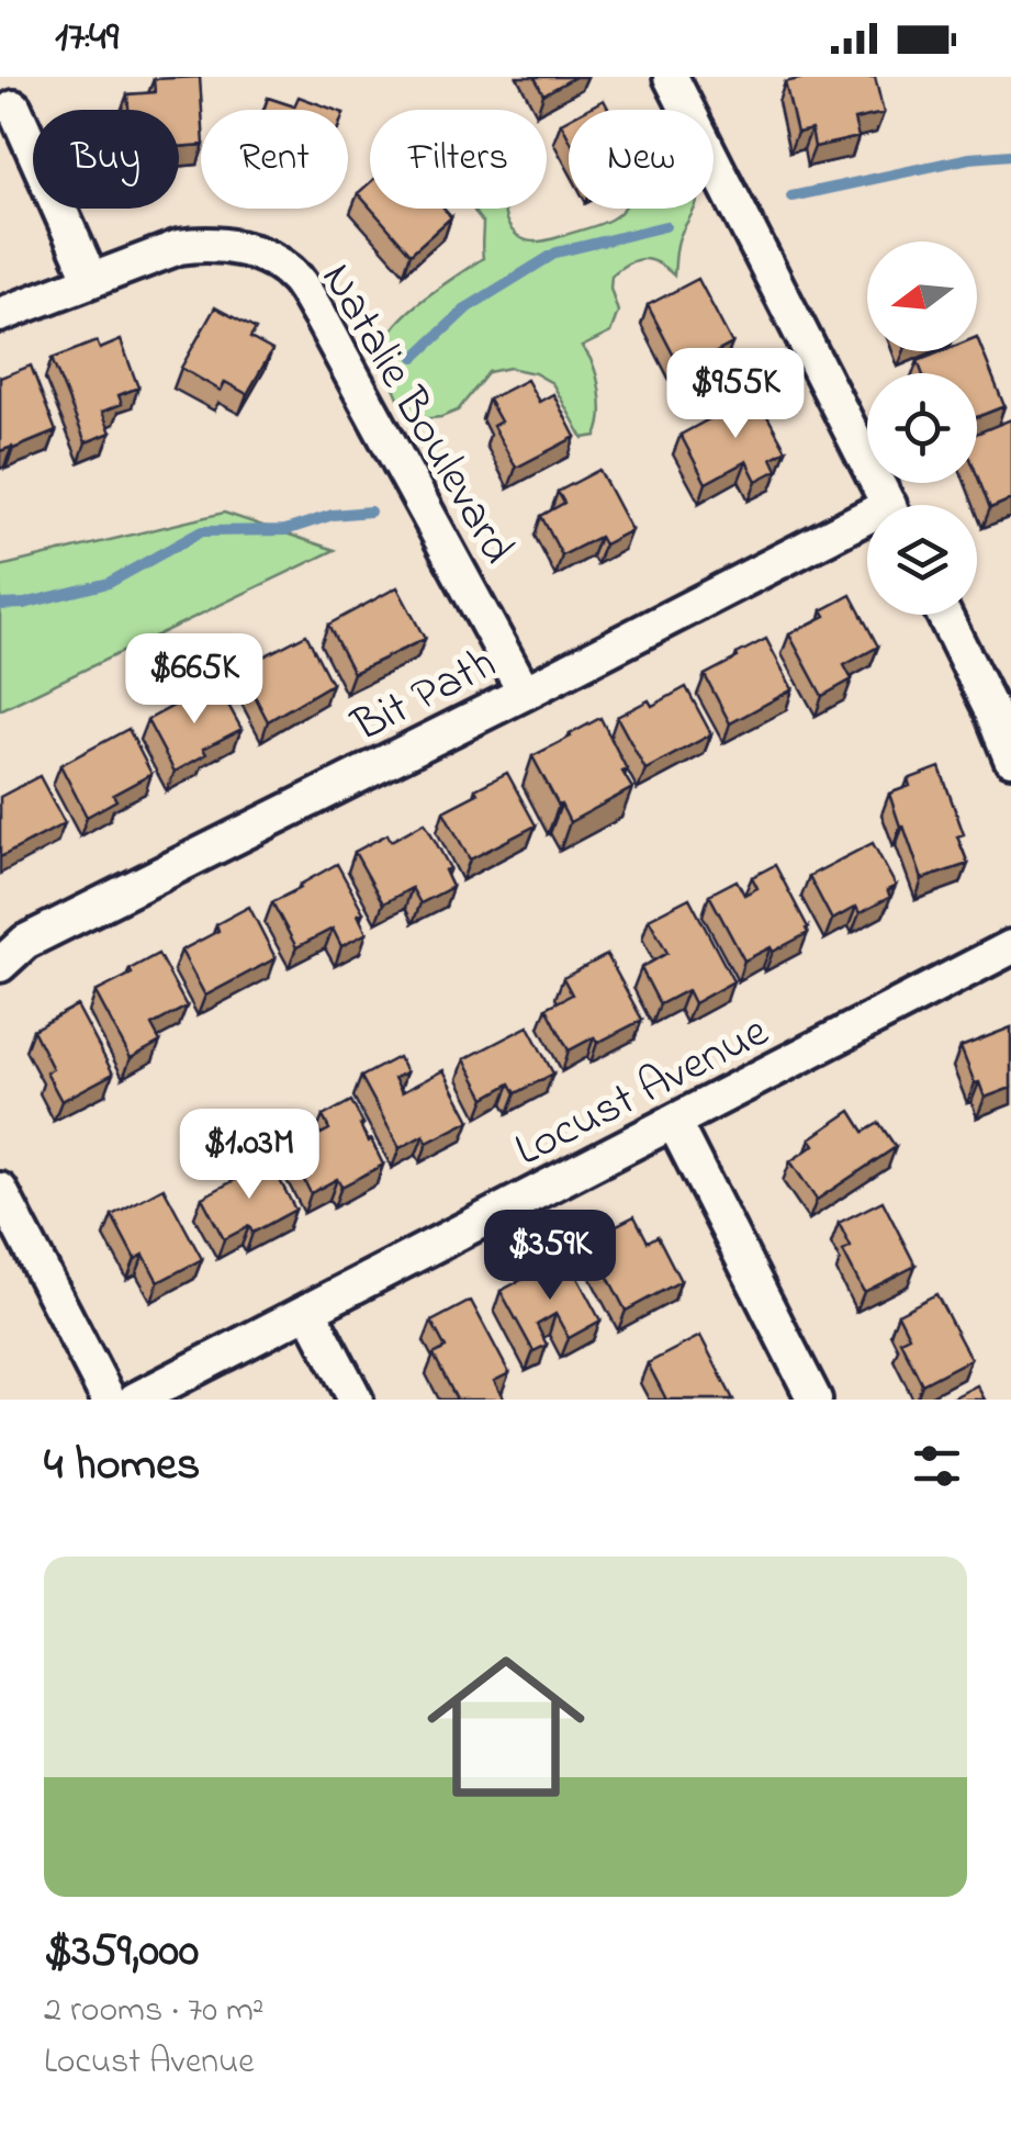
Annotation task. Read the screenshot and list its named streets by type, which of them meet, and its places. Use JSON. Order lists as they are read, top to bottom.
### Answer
{
  "streets": {
    "street": ["Natalie Boulevard", "Bit Path", "Locust Avenue"]
  },
  "crossings": [
    ["Natalie Boulevard", "Bit Path"]
  ],
  "north": "left",
  "page": {
    "status": "17:49",
    "chip": [
      "Buy",
      "Rent",
      "Filters",
      "New"
    ],
    "price": [
      "$955K",
      "$665K",
      "$1.03M",
      "$359K"
    ],
    "heading": "4 homes",
    "list": [
      {
        "name": "$359,000",
        "note": "2 rooms · 70 m² · Locust Avenue"
      }
    ]
  }
}
